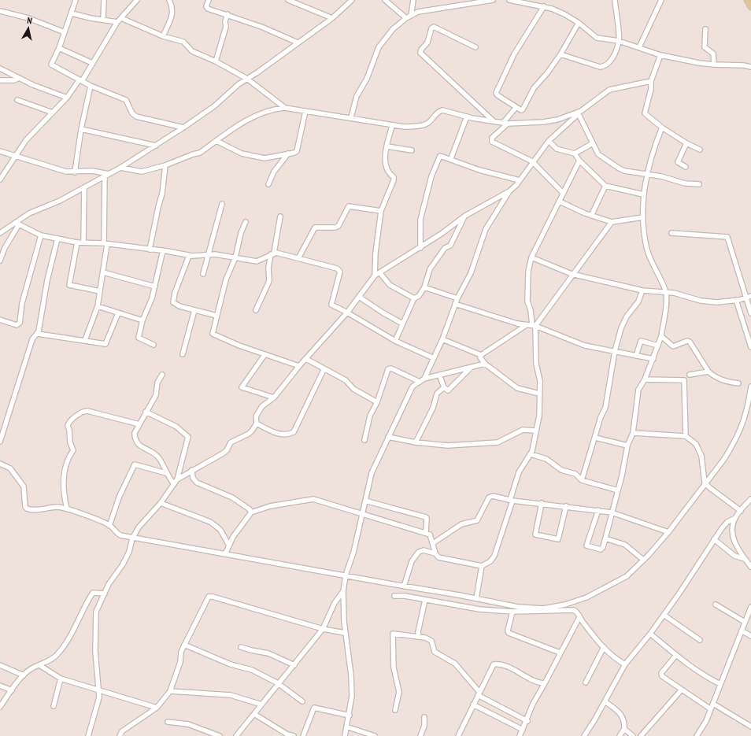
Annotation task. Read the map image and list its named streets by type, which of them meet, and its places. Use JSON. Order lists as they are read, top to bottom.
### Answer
{
  "north": "top"
}
